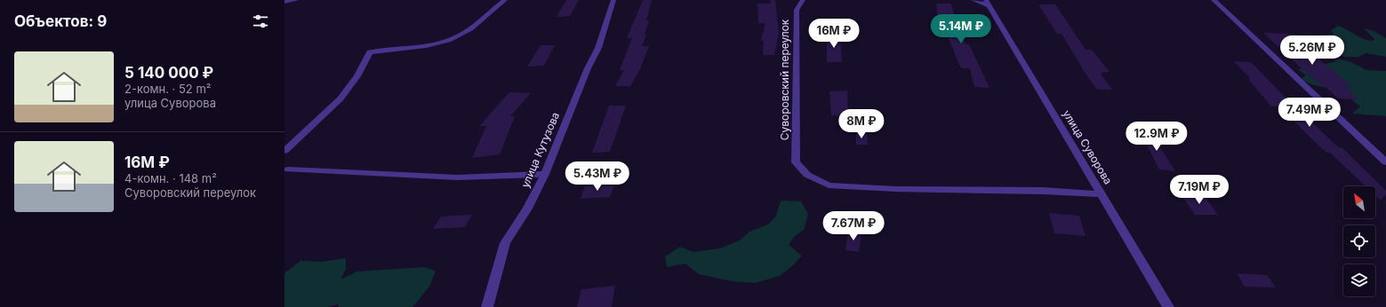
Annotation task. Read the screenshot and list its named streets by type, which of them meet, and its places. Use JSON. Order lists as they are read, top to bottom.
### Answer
{
  "streets": {
    "street": ["Суворовский переулок", "улица Суворова", "улица Кутузова"]
  },
  "crossings": [
    ["Суворовский переулок", "улица Суворова"]
  ],
  "north": "top left",
  "page": {
    "heading": "Объектов: 9",
    "price": [
      "5.14M ₽",
      "16M ₽",
      "5.26M ₽",
      "7.49M ₽",
      "8M ₽",
      "12.9M ₽",
      "5.43M ₽",
      "7.19M ₽",
      "7.67M ₽"
    ],
    "list": [
      {
        "name": "5 140 000 ₽",
        "note": "2-комн. · 52 m² · улица Суворова"
      },
      {
        "name": "16M ₽",
        "note": "4-комн. · 148 m² · Суворовский переулок"
      }
    ]
  }
}
